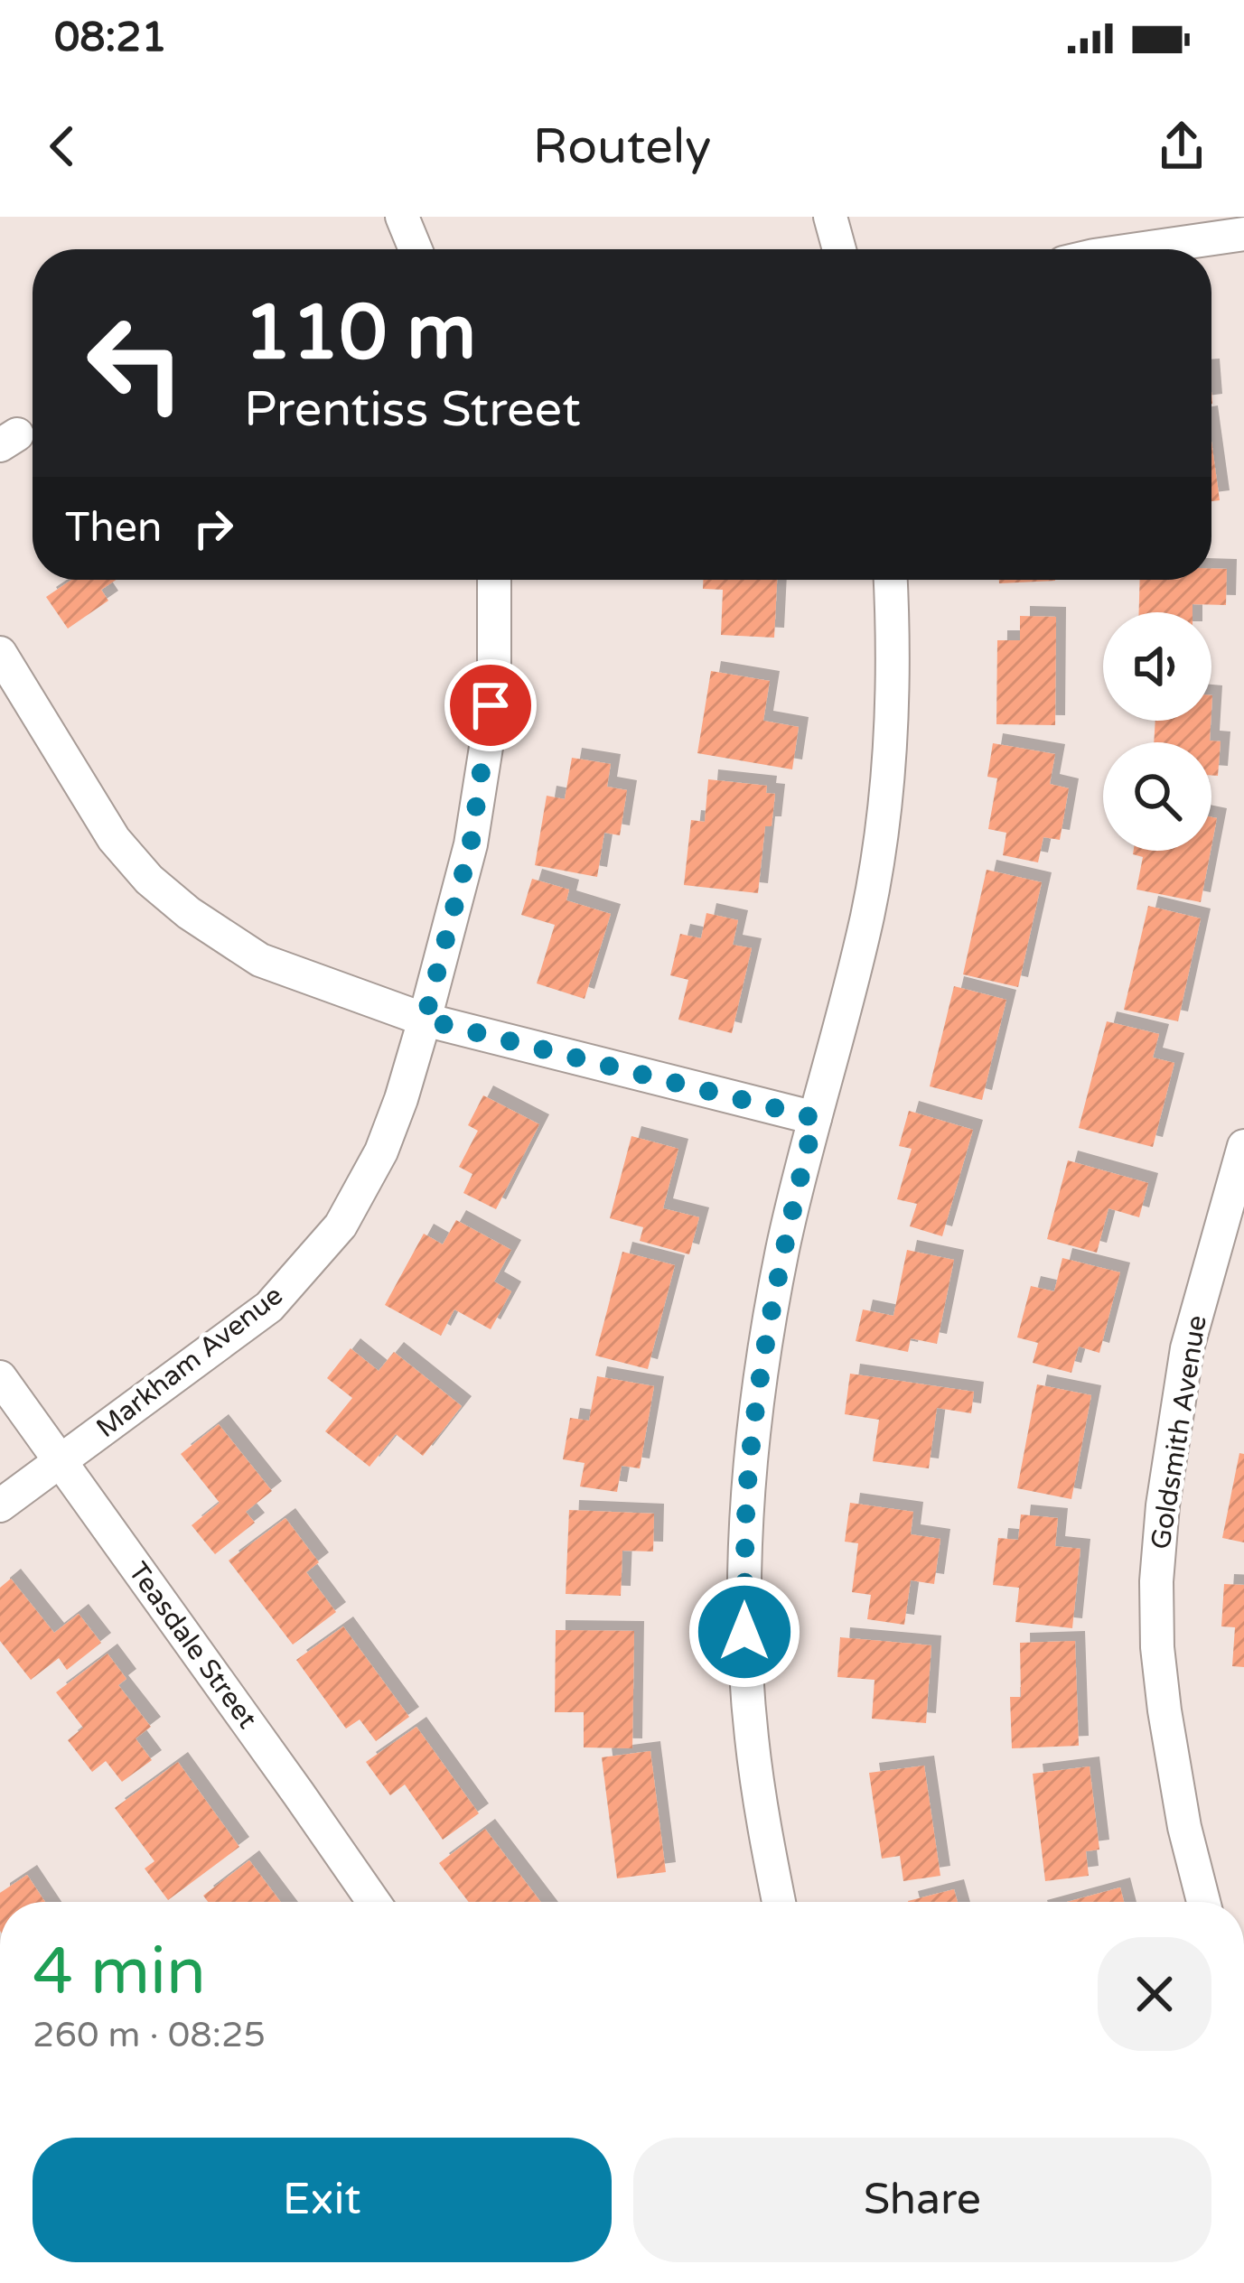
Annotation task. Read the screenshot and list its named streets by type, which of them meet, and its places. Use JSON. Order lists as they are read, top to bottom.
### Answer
{
  "streets": {
    "street": ["Markham Avenue", "Goldsmith Avenue", "Teasdale Street"]
  },
  "crossings": [
    ["Markham Avenue", "Teasdale Street"]
  ],
  "page": {
    "status": "08:21",
    "header": "Routely",
    "turn": ["110 m", "Prentiss Street"],
    "then": "Then",
    "heading": ["4 min", "260 m · 08:25"],
    "buttons": ["Exit", "Share"]
  }
}
